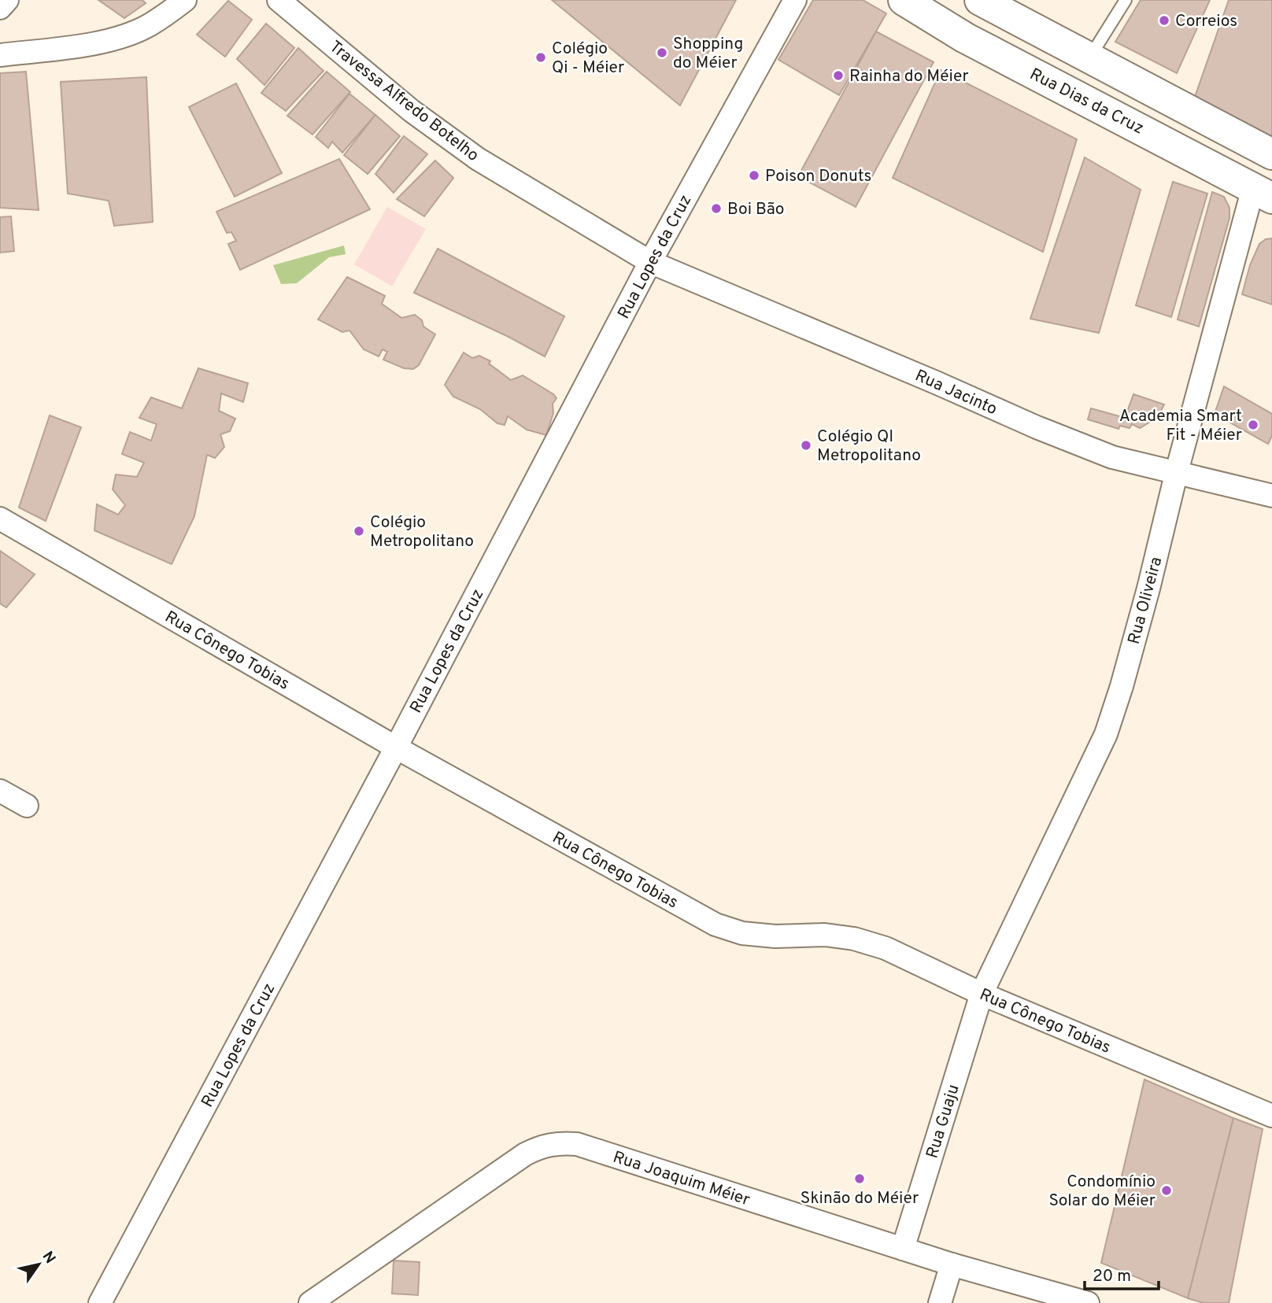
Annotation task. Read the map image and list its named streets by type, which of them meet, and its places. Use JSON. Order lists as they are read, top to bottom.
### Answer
{
  "streets": {
    "street": [
      "Travessa Alfredo Botelho",
      "Rua Dias da Cruz",
      "Rua Lopes da Cruz",
      "Rua Jacinto",
      "Rua Oliveira",
      "Rua Cônego Tobias",
      "Rua Guaju",
      "Rua Joaquim Méier"
    ]
  },
  "crossings": [
    ["Travessa Alfredo Botelho", "Rua Lopes da Cruz"],
    ["Travessa Alfredo Botelho", "Rua Jacinto"],
    ["Rua Dias da Cruz", "Rua Oliveira"],
    ["Rua Lopes da Cruz", "Rua Jacinto"],
    ["Rua Lopes da Cruz", "Rua Cônego Tobias"],
    ["Rua Jacinto", "Rua Oliveira"],
    ["Rua Oliveira", "Rua Cônego Tobias"],
    ["Rua Oliveira", "Rua Guaju"],
    ["Rua Cônego Tobias", "Rua Guaju"],
    ["Rua Guaju", "Rua Joaquim Méier"]
  ],
  "places": [
    "Correios",
    "Shopping do Méier",
    "Colégio Qi - Méier",
    "Rainha do Méier",
    "Poison Donuts",
    "Boi Bão",
    "Academia Smart Fit - Méier",
    "Colégio QI Metropolitano",
    "Colégio Metropolitano",
    "Skinão do Méier",
    "Condomínio Solar do Méier"
  ],
  "scale_bar": "20 m",
  "north": "top right"
}
